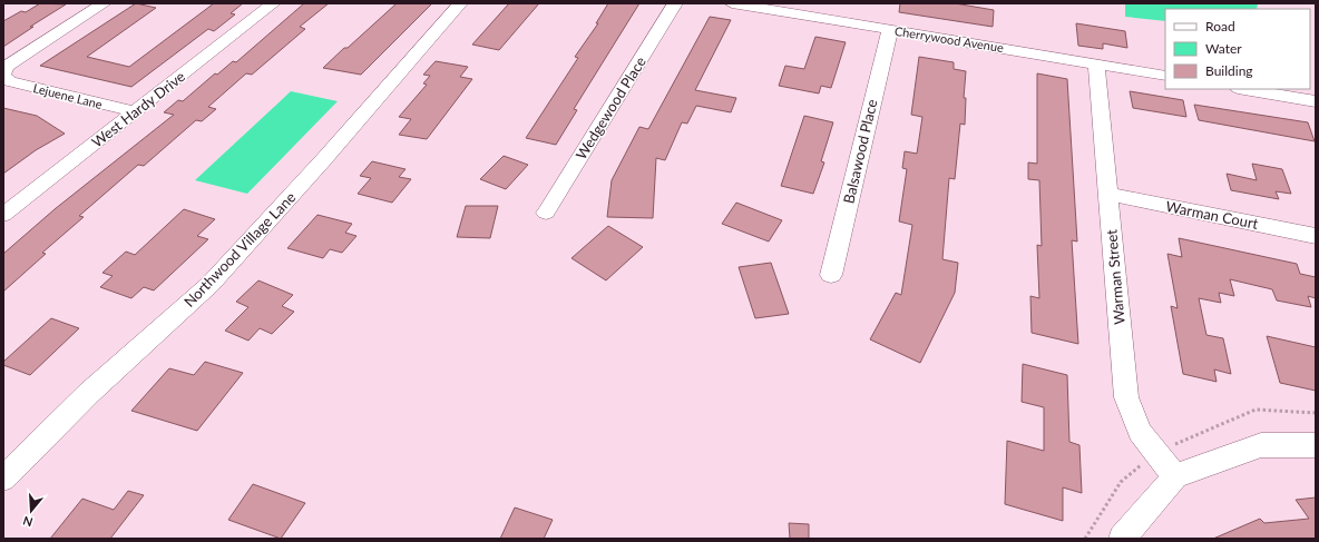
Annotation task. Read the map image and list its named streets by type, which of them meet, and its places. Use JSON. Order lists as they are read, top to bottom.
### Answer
{
  "streets": {
    "street": [
      "Cherrywood Avenue",
      "Lejuene Lane",
      "Wedgewood Place",
      "West Hardy Drive",
      "Balsawood Place",
      "Warman Court",
      "Northwood Village Lane",
      "Warman Street"
    ]
  },
  "crossings": [
    ["Cherrywood Avenue", "Balsawood Place"],
    ["Cherrywood Avenue", "Warman Street"],
    ["Lejuene Lane", "West Hardy Drive"],
    ["Warman Court", "Warman Street"]
  ],
  "legend": ["Road", "Water", "Building"],
  "north": "bottom"
}
